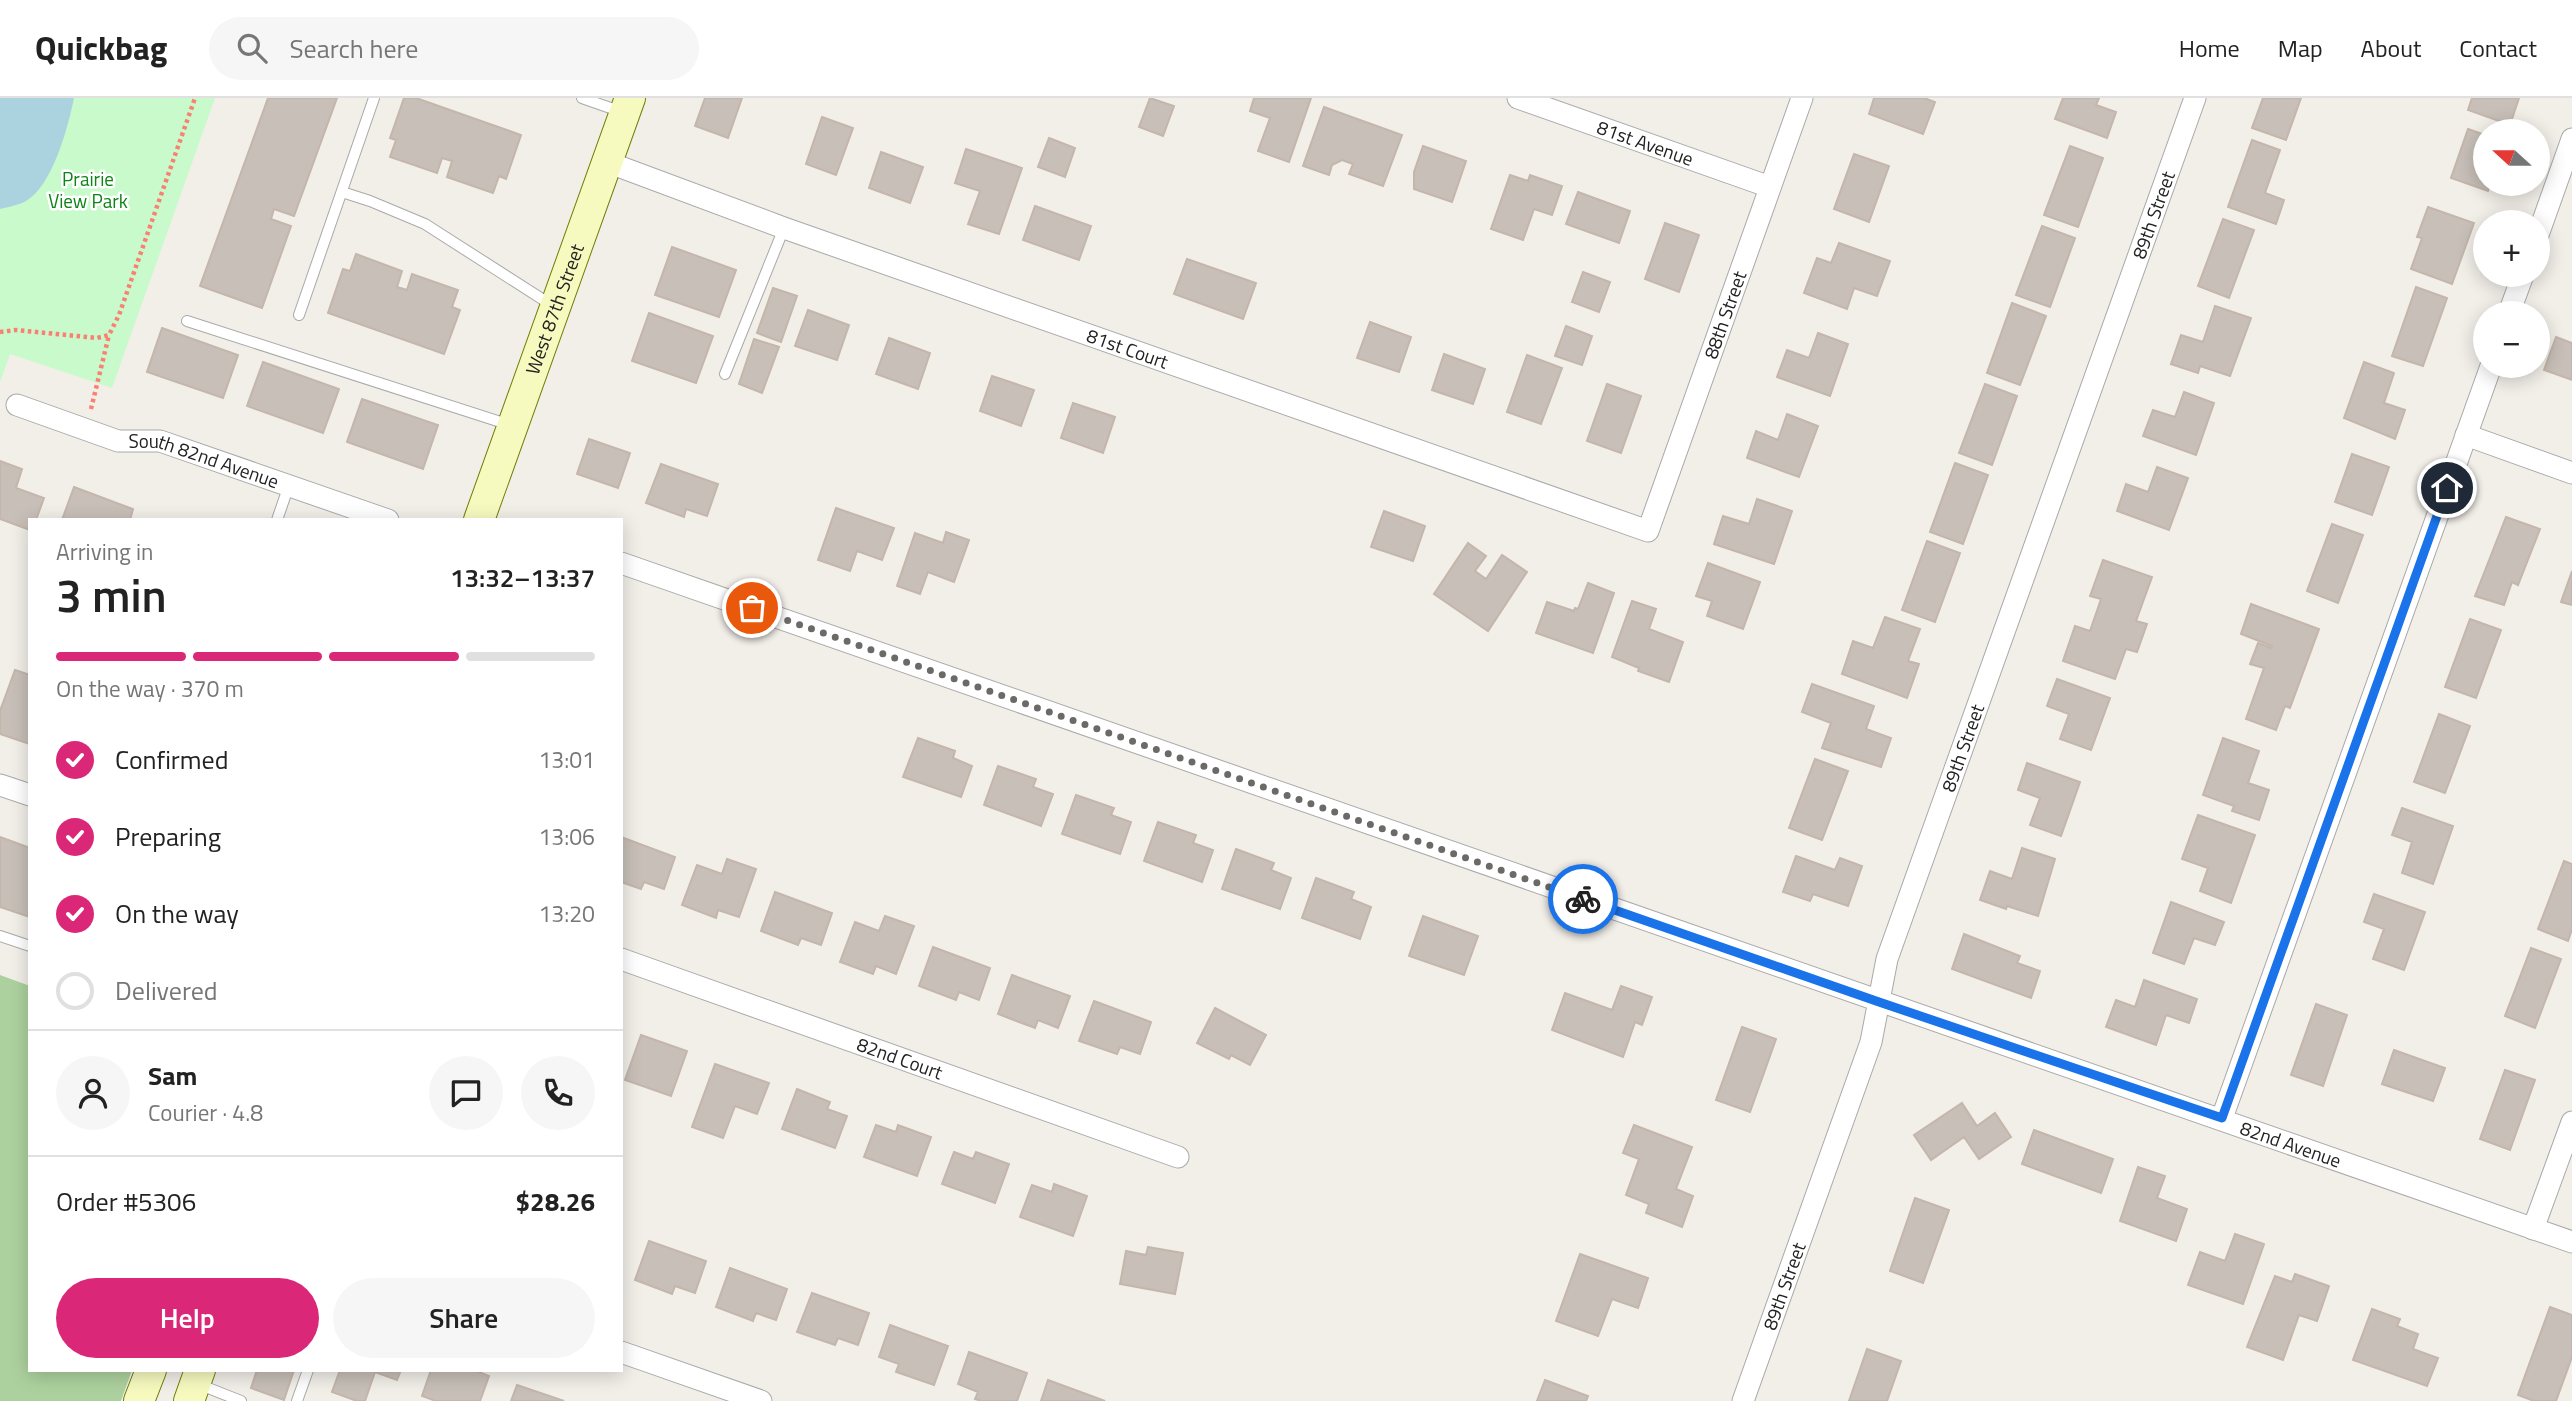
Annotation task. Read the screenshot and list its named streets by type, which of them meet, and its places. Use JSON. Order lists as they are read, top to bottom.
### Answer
{
  "streets": {
    "main road": ["West 87th Street"],
    "street": [
      "81st Avenue",
      "89th Street",
      "88th Street",
      "81st Court",
      "South 82nd Avenue",
      "82nd Court",
      "82nd Avenue"
    ]
  },
  "crossings": [
    ["81st Avenue", "88th Street"],
    ["89th Street", "82nd Avenue"],
    ["West 87th Street", "81st Court"],
    ["88th Street", "81st Court"]
  ],
  "parks": ["Prairie View Park"],
  "north": "left",
  "page": {
    "header": "Quickbag",
    "search": "Search here",
    "nav": [
      "Home",
      "Map",
      "About",
      "Contact"
    ],
    "map_buttons": ["+", "−"],
    "heading": ["3 min", "Arriving in", "13:32–13:37"],
    "panel": [
      "Sam",
      "Courier · 4.8",
      "Order #5306",
      "$28.26"
    ],
    "bar": "On the way · 370 m",
    "list": [
      ["Confirmed", "13:01"],
      ["Preparing", "13:06"],
      ["On the way", "13:20"],
      "Delivered"
    ],
    "buttons": ["Help", "Share"]
  }
}
